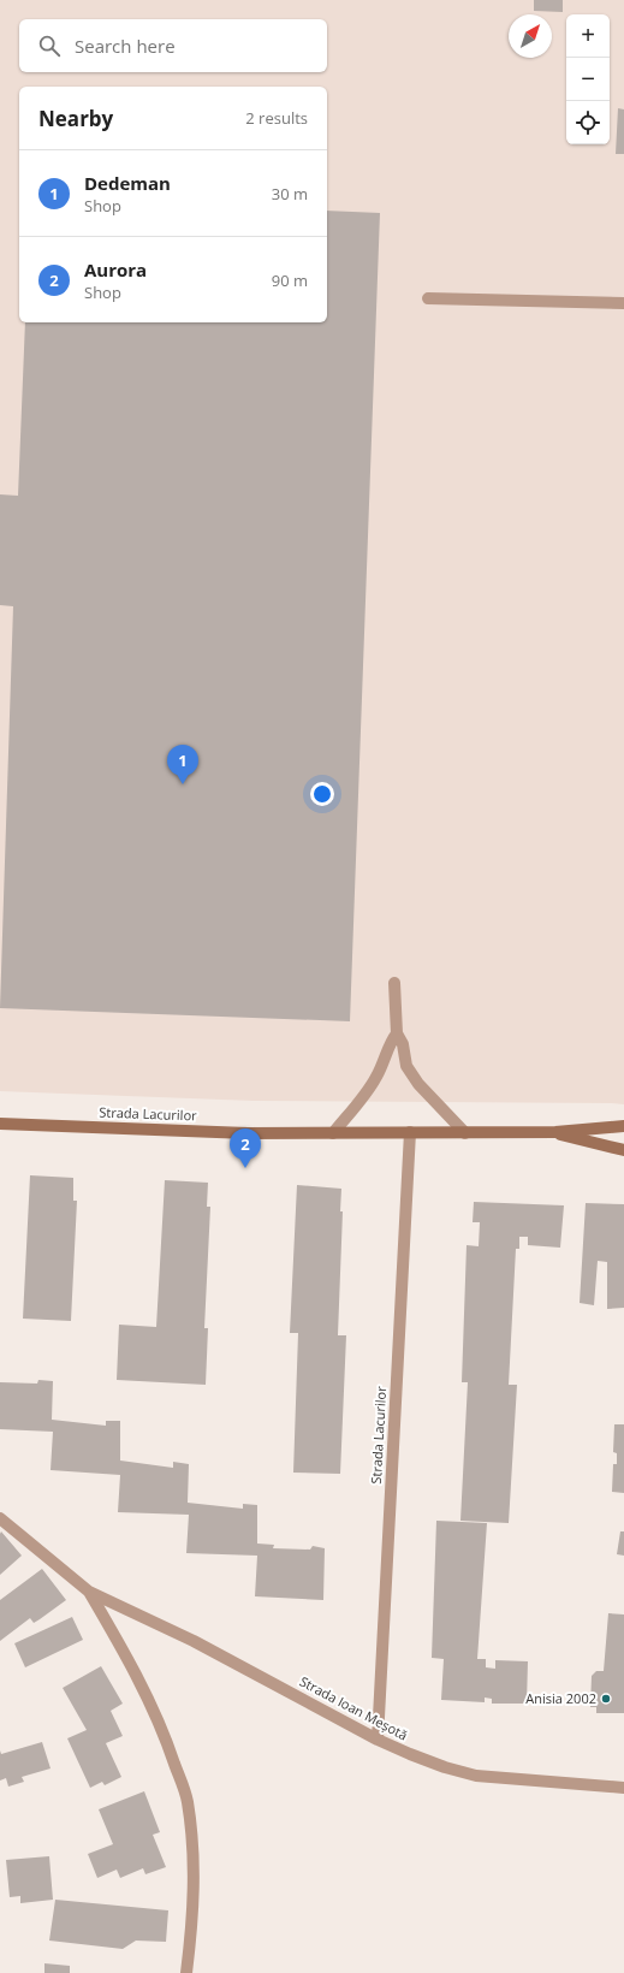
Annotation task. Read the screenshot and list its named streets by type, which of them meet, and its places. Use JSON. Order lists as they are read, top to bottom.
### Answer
{
  "streets": {
    "street": ["Strada Lacurilor", "Strada Ioan Meșotă"]
  },
  "crossings": [
    ["Strada Lacurilor", "Strada Ioan Meșotă"]
  ],
  "places": ["Anisia 2002"],
  "north": "top right",
  "page": {
    "map_buttons": ["+", "−"],
    "search": "Search here",
    "heading": ["Nearby", "2 results"],
    "list": [
      {
        "mark": "1",
        "name": "Dedeman",
        "note": "Shop",
        "value": "30 m"
      },
      {
        "mark": "2",
        "name": "Aurora",
        "note": "Shop",
        "value": "90 m"
      }
    ],
    "pins": ["1", "2"]
  }
}
